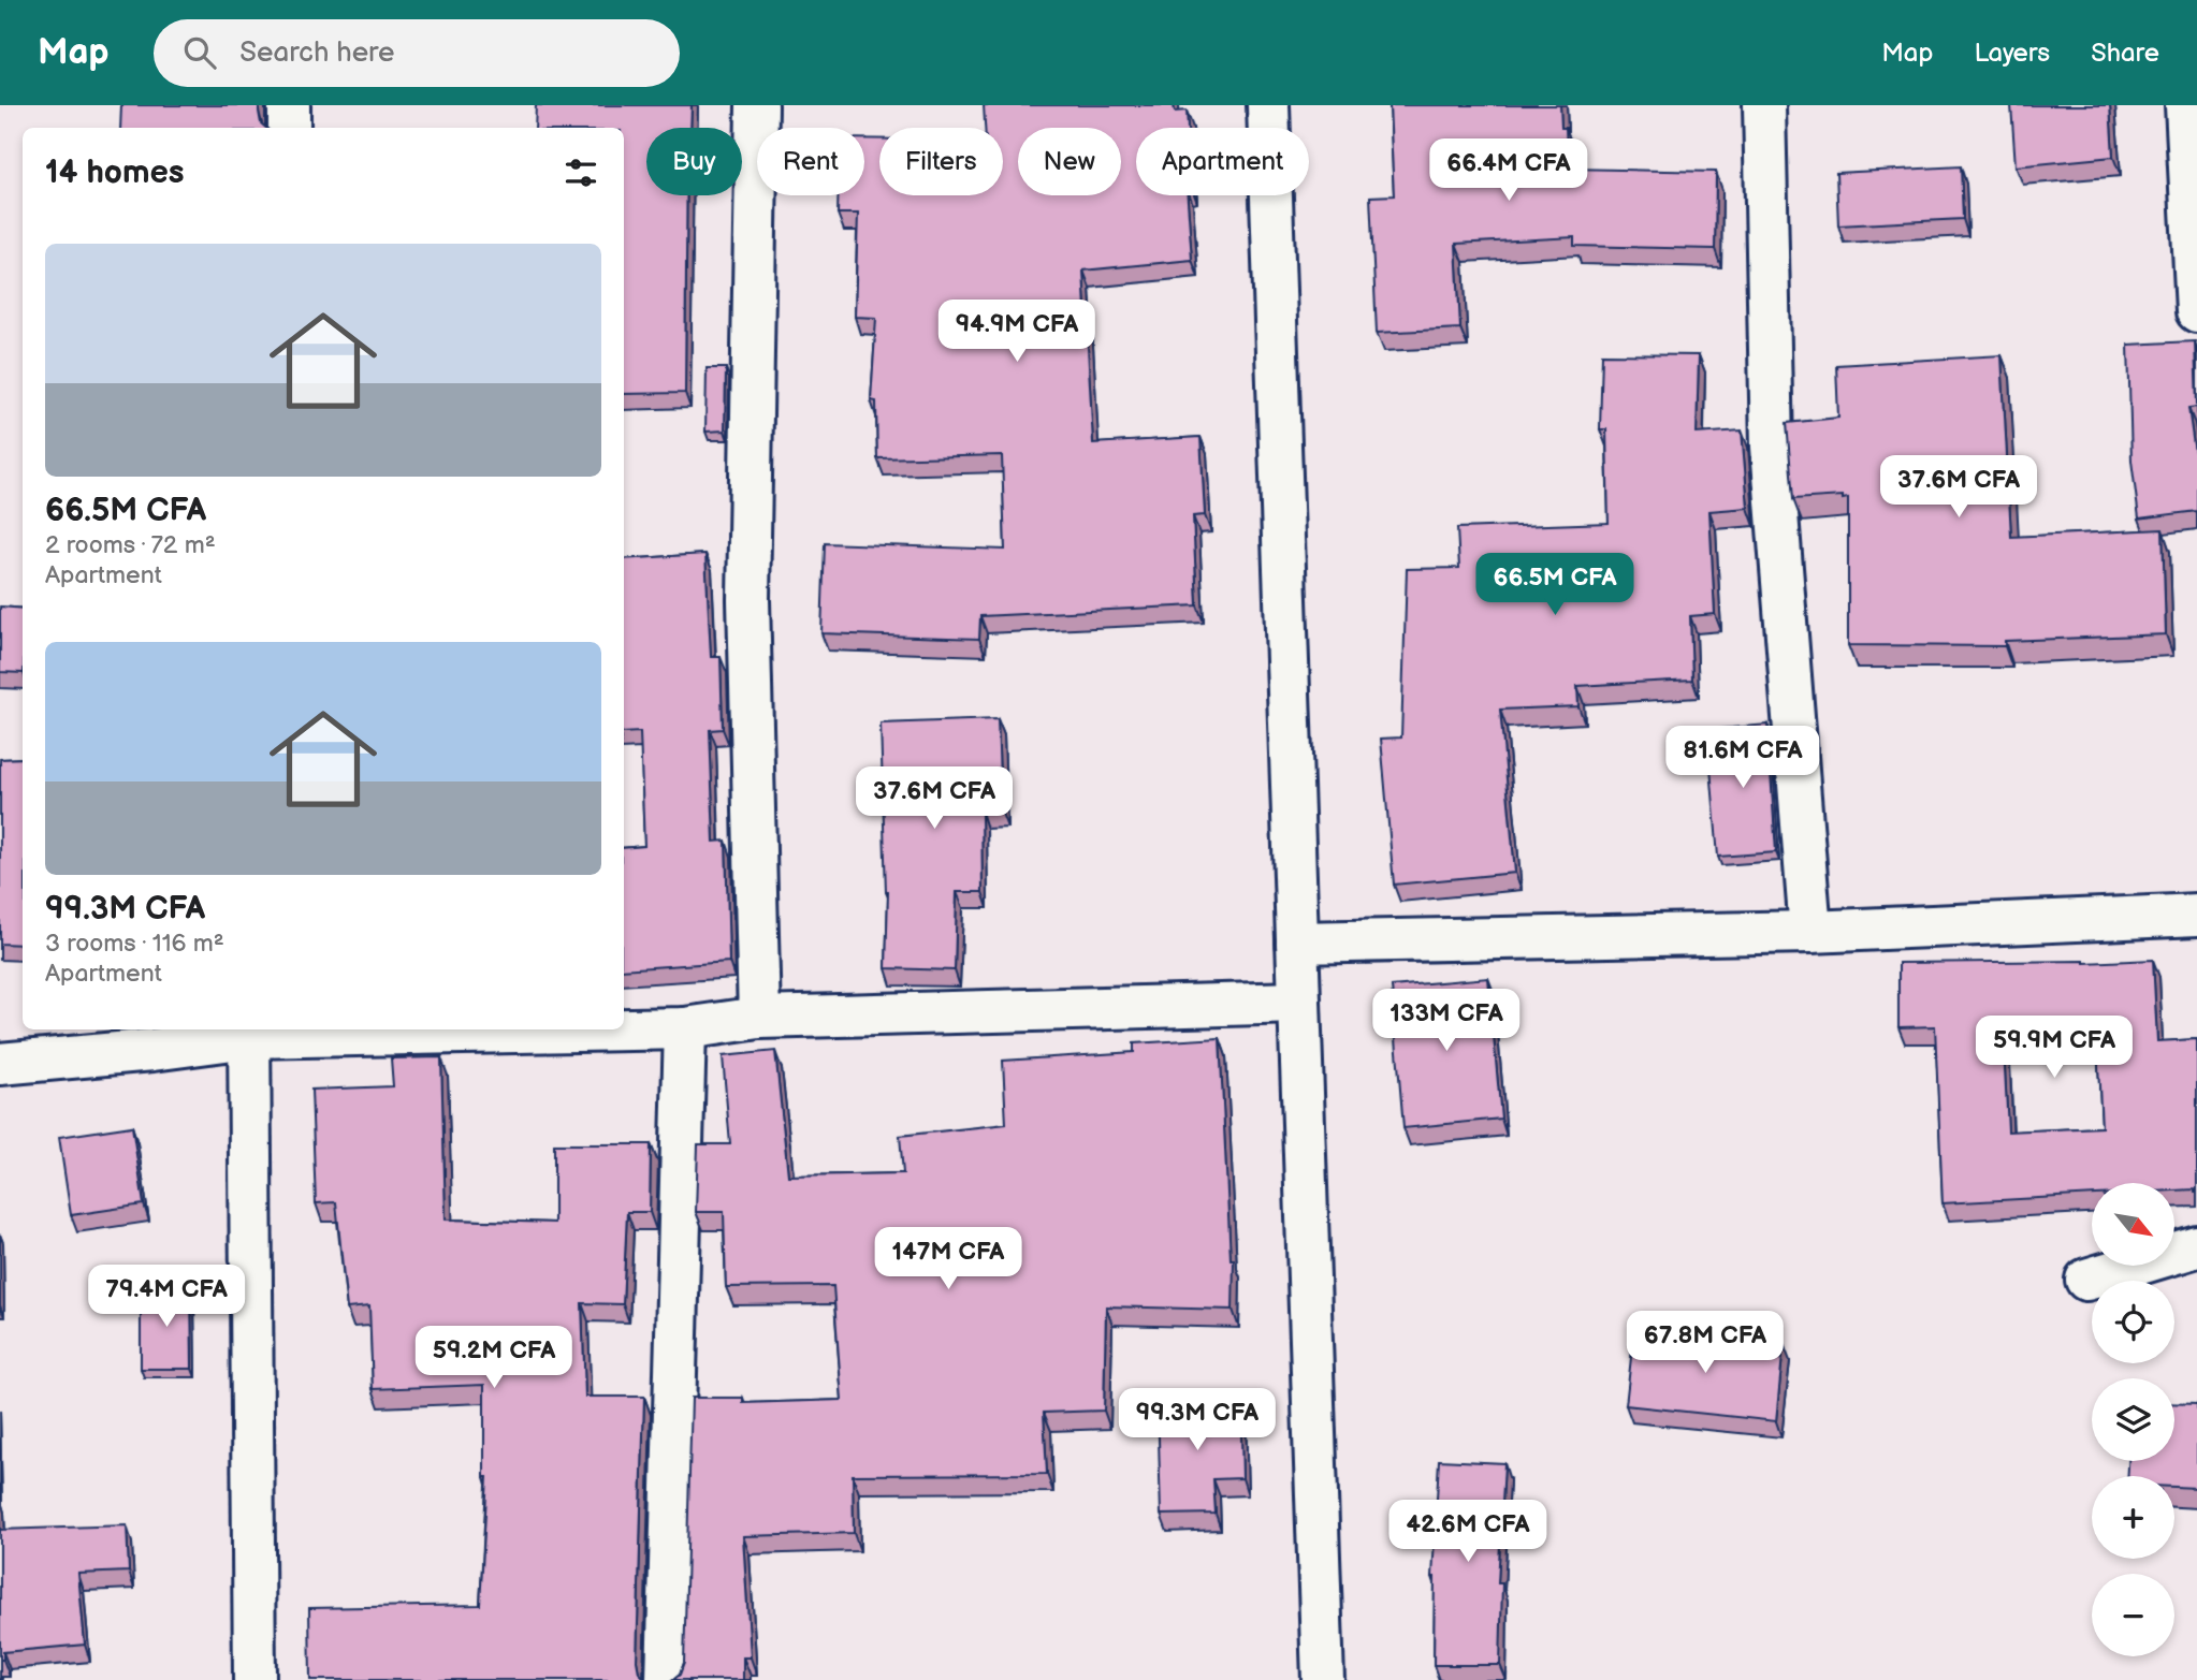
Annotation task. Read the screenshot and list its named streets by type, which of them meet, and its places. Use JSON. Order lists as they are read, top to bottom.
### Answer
{
  "north": "bottom right",
  "page": {
    "header": "Map",
    "search": "Search here",
    "nav": ["Map", "Layers", "Share"],
    "chip": [
      "Buy",
      "Rent",
      "Filters",
      "New",
      "Apartment"
    ],
    "heading": "14 homes",
    "price": [
      "66.4M CFA",
      "94.9M CFA",
      "37.6M CFA",
      "66.5M CFA",
      "81.6M CFA",
      "37.6M CFA",
      "133M CFA",
      "59.9M CFA",
      "147M CFA",
      "79.4M CFA",
      "67.8M CFA",
      "59.2M CFA",
      "99.3M CFA",
      "42.6M CFA"
    ],
    "list": [
      {
        "name": "66.5M CFA",
        "note": "2 rooms · 72 m² · Apartment"
      },
      {
        "name": "99.3M CFA",
        "note": "3 rooms · 116 m² · Apartment"
      }
    ],
    "map_buttons": ["+", "−"]
  }
}
